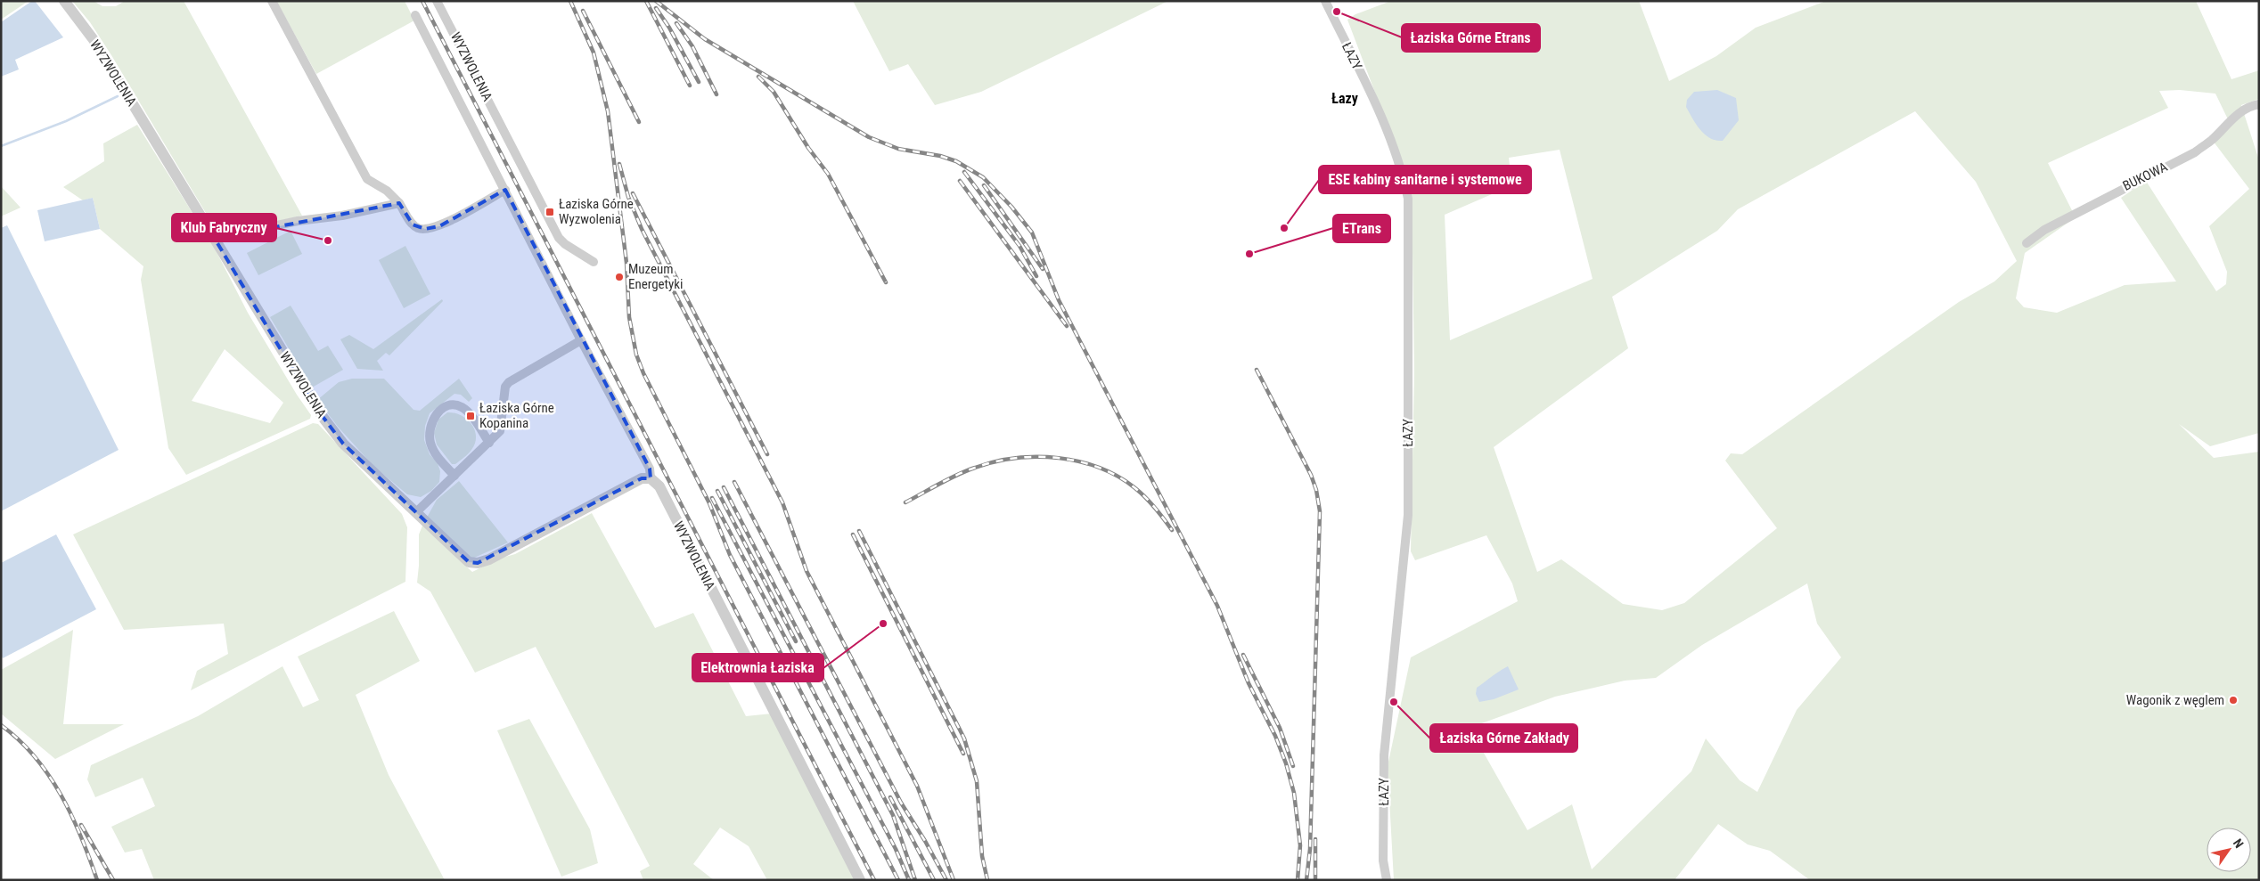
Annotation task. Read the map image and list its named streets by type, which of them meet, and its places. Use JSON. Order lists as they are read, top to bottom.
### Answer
{
  "streets": {
    "street": ["ŁAZY", "WYZWOLENIA", "BUKOWA"]
  },
  "districts": ["Łazy"],
  "places": {
    "other": [
      "Łaziska Górne Etrans",
      "ESE kabiny sanitarne i systemowe",
      "Klub Fabryczny",
      "ETrans",
      "Muzeum Energetyki",
      "Elektrownia Łaziska",
      "Wagonik z węglem",
      "Łaziska Górne Zakłady"
    ],
    "transit": ["Łaziska Górne Wyzwolenia", "Łaziska Górne Kopanina"]
  },
  "north": "top right"
}
